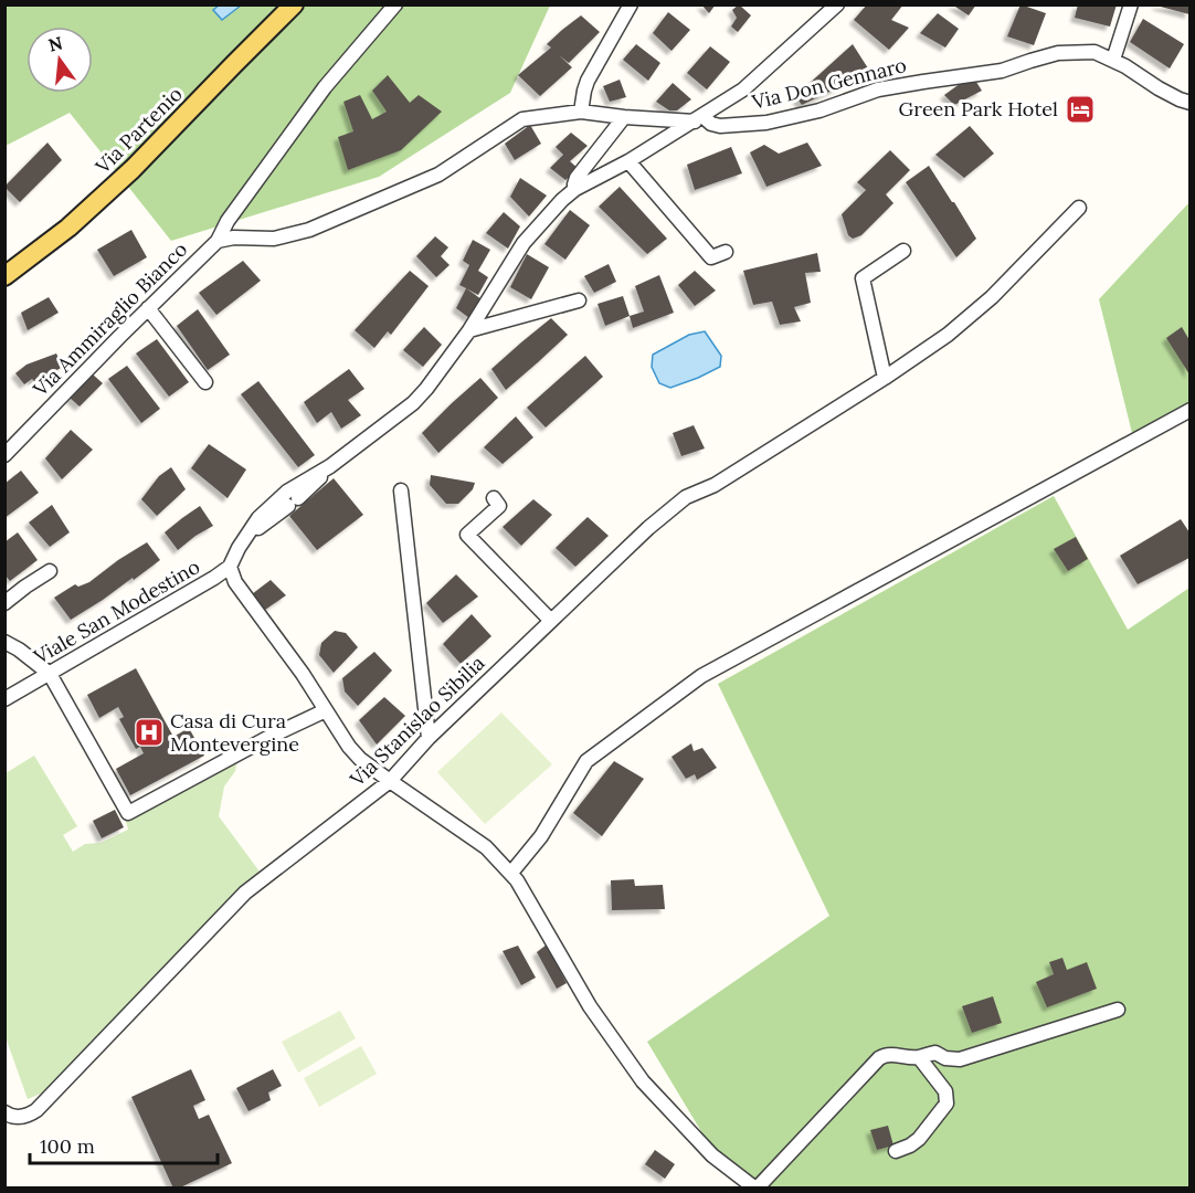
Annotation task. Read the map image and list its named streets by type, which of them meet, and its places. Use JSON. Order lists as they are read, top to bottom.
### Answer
{
  "streets": {
    "main road": ["Via Partenio"],
    "street": [
      "Via Don Gennaro",
      "Via Ammiraglio Bianco",
      "Viale San Modestino",
      "Via Stanislao Sibilia"
    ]
  },
  "crossings": [
    ["Via Don Gennaro", "Via Ammiraglio Bianco"]
  ],
  "places": {
    "hotel": ["Green Park Hotel"],
    "hospital": ["Casa di Cura Montevergine"]
  },
  "scale_bar": "100 m",
  "north": "top"
}
